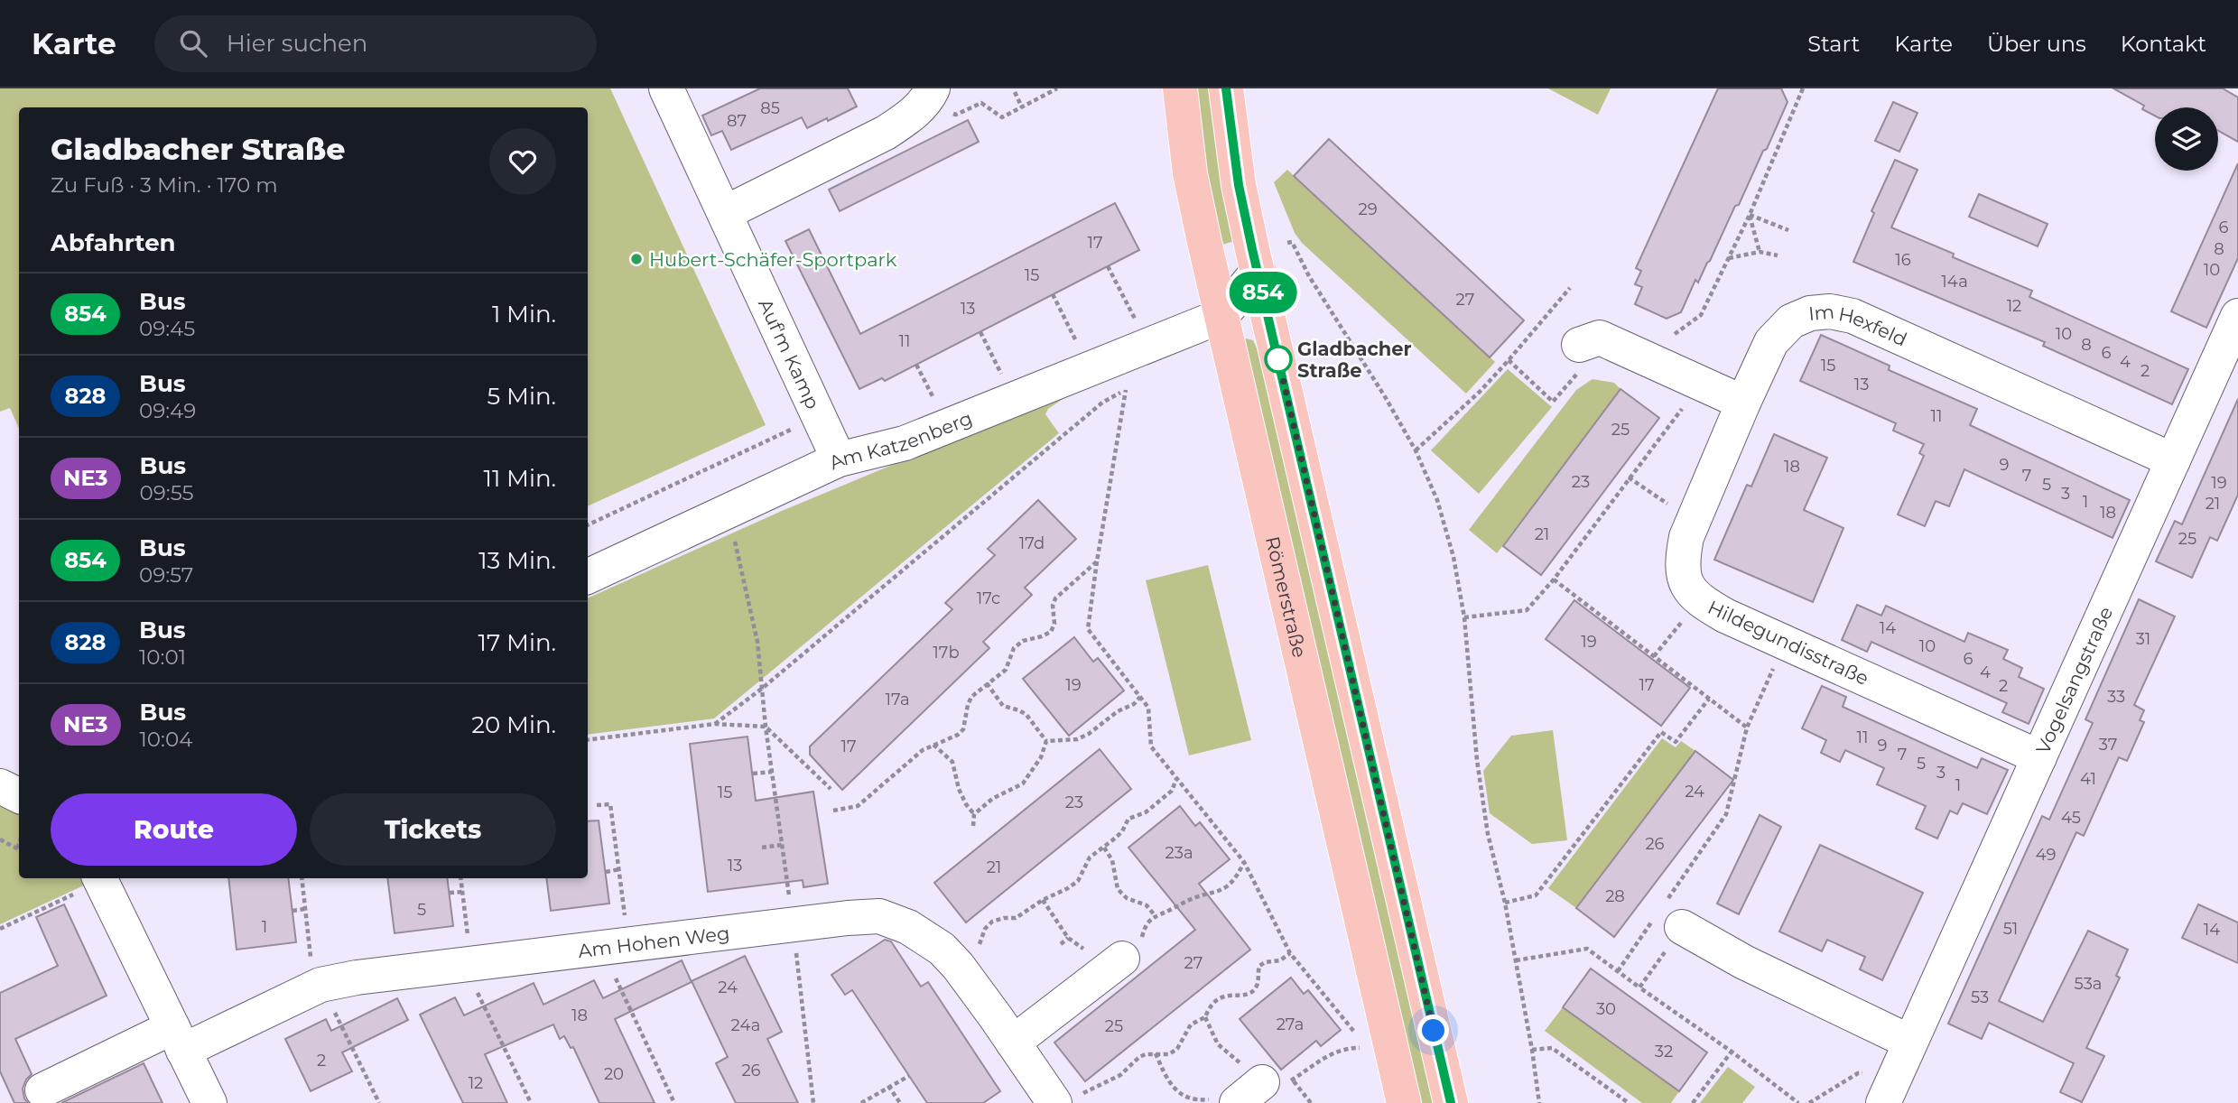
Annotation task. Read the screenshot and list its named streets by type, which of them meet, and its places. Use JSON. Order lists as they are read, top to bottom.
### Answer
{
  "streets": {
    "main road": ["Römerstraße"],
    "street": [
      "Im Hexfeld",
      "Auf'm Kamp",
      "Am Katzenberg",
      "Hildegundisstraße",
      "Vogelsangstraße",
      "Am Hohen Weg"
    ]
  },
  "crossings": [
    ["Im Hexfeld", "Hildegundisstraße"],
    ["Im Hexfeld", "Vogelsangstraße"],
    ["Auf'm Kamp", "Am Katzenberg"],
    ["Am Katzenberg", "Römerstraße"],
    ["Hildegundisstraße", "Vogelsangstraße"]
  ],
  "places": ["Hubert-Schäfer-Sportpark", "Gladbacher Straße"],
  "lines": ["bus line 854"],
  "house_numbers": [
    "85",
    "87",
    "29",
    "6",
    "17",
    "8",
    "16",
    "10",
    "15",
    "14a",
    "27",
    "12",
    "13",
    "10",
    "11",
    "8",
    "6",
    "4",
    "15",
    "2",
    "13",
    "11",
    "25",
    "9",
    "18",
    "7",
    "23",
    "19",
    "5",
    "3",
    "1",
    "21",
    "18",
    "21",
    "25",
    "17d",
    "17c",
    "14",
    "31",
    "19",
    "10",
    "17b",
    "6",
    "4",
    "19",
    "17",
    "2",
    "33",
    "17a",
    "11",
    "37",
    "9",
    "17",
    "7",
    "5",
    "3",
    "41",
    "1",
    "24",
    "15",
    "23",
    "45",
    "26",
    "23a",
    "49",
    "13",
    "21",
    "28",
    "5",
    "1",
    "51",
    "14",
    "27",
    "53a",
    "24",
    "53",
    "30",
    "18",
    "27a",
    "24a",
    "25",
    "32",
    "2",
    "26",
    "20",
    "12"
  ],
  "page": {
    "header": "Karte",
    "search": "Hier suchen",
    "nav": [
      "Start",
      "Karte",
      "Über uns",
      "Kontakt"
    ],
    "on_map": "854",
    "heading": [
      ["Gladbacher Straße", "Zu Fuß · 3 Min. · 170 m"],
      "Abfahrten"
    ],
    "list": [
      {
        "mark": "854",
        "name": "Bus",
        "note": "09:45",
        "value": "1 Min."
      },
      {
        "mark": "828",
        "name": "Bus",
        "note": "09:49",
        "value": "5 Min."
      },
      {
        "mark": "NE3",
        "name": "Bus",
        "note": "09:55",
        "value": "11 Min."
      },
      {
        "mark": "854",
        "name": "Bus",
        "note": "09:57",
        "value": "13 Min."
      },
      {
        "mark": "828",
        "name": "Bus",
        "note": "10:01",
        "value": "17 Min."
      },
      {
        "mark": "NE3",
        "name": "Bus",
        "note": "10:04",
        "value": "20 Min."
      }
    ],
    "buttons": ["Route", "Tickets"]
  }
}
